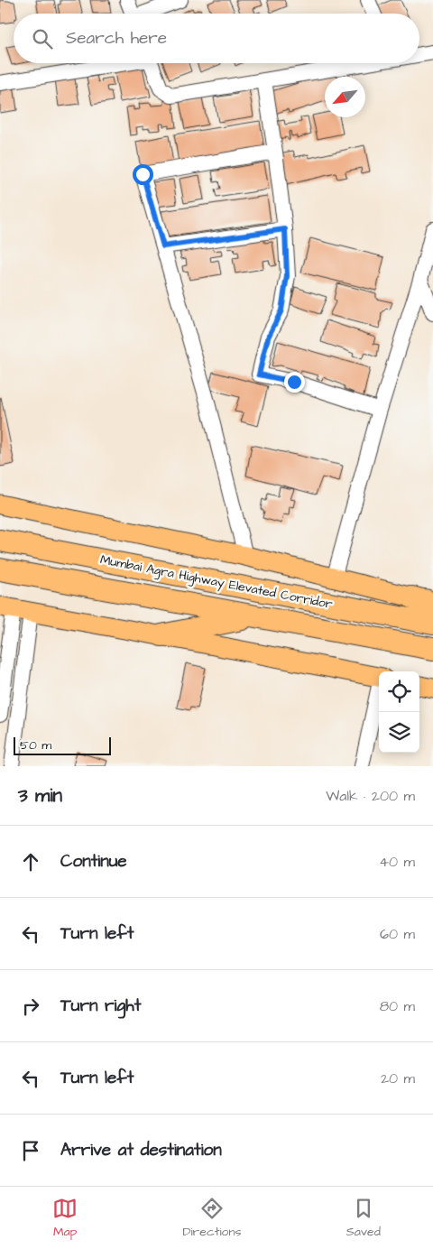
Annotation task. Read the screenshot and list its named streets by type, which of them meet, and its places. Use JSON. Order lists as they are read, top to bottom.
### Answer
{
  "streets": {
    "highway": ["Mumbai Agra Highway Elevated Corridor"]
  },
  "scale_bar": "50 m",
  "north": "bottom left",
  "page": {
    "search": "Search here",
    "scale": "50 m",
    "heading": ["3 min", "Walk · 200 m"],
    "list": [
      ["Continue", "40 m"],
      ["Turn left", "60 m"],
      ["Turn right", "80 m"],
      ["Turn left", "20 m"],
      "Arrive at destination"
    ],
    "nav": ["Map", "Directions", "Saved"]
  }
}
